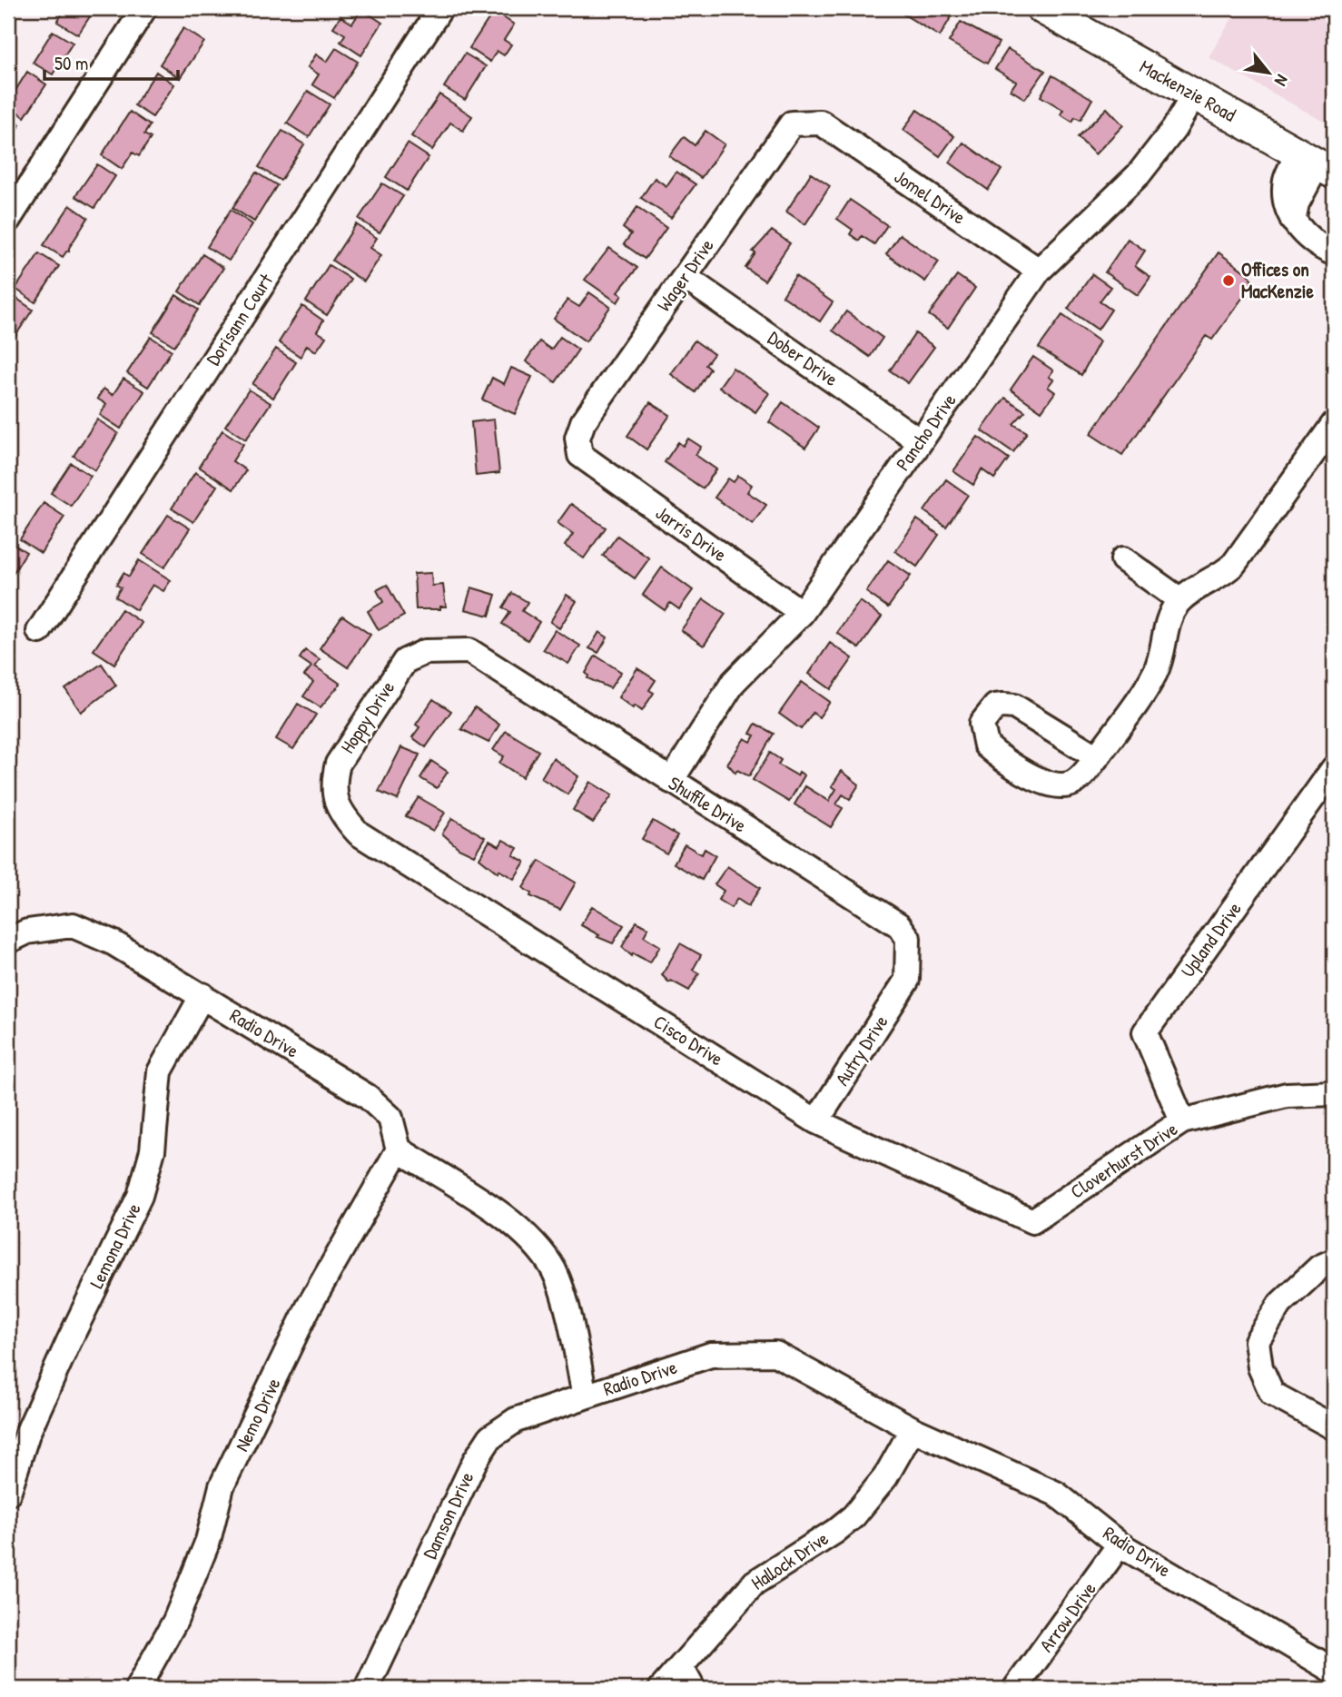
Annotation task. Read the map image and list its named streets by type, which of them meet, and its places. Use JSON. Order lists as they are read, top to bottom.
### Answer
{
  "streets": {
    "main road": ["Mackenzie Road"],
    "street": [
      "Jomel Drive",
      "Wager Drive",
      "Dorisann Court",
      "Dober Drive",
      "Pancho Drive",
      "Jarris Drive",
      "Hoppy Drive",
      "Shuffle Drive",
      "Upland Drive",
      "Radio Drive",
      "Cisco Drive",
      "Autry Drive",
      "Cloverhurst Drive",
      "Lemona Drive",
      "Nemo Drive",
      "Damson Drive",
      "Hallock Drive",
      "Arrow Drive"
    ]
  },
  "crossings": [
    ["Mackenzie Road", "Pancho Drive"],
    ["Jomel Drive", "Wager Drive"],
    ["Jomel Drive", "Pancho Drive"],
    ["Wager Drive", "Dober Drive"],
    ["Wager Drive", "Jarris Drive"],
    ["Dober Drive", "Pancho Drive"],
    ["Pancho Drive", "Jarris Drive"],
    ["Pancho Drive", "Shuffle Drive"],
    ["Hoppy Drive", "Shuffle Drive"],
    ["Hoppy Drive", "Cisco Drive"],
    ["Shuffle Drive", "Autry Drive"],
    ["Upland Drive", "Cloverhurst Drive"],
    ["Radio Drive", "Lemona Drive"],
    ["Radio Drive", "Nemo Drive"],
    ["Radio Drive", "Damson Drive"],
    ["Radio Drive", "Hallock Drive"],
    ["Radio Drive", "Arrow Drive"],
    ["Cisco Drive", "Autry Drive"],
    ["Cisco Drive", "Cloverhurst Drive"]
  ],
  "places": ["Offices on MacKenzie"],
  "scale_bar": "50 m",
  "north": "bottom right"
}
